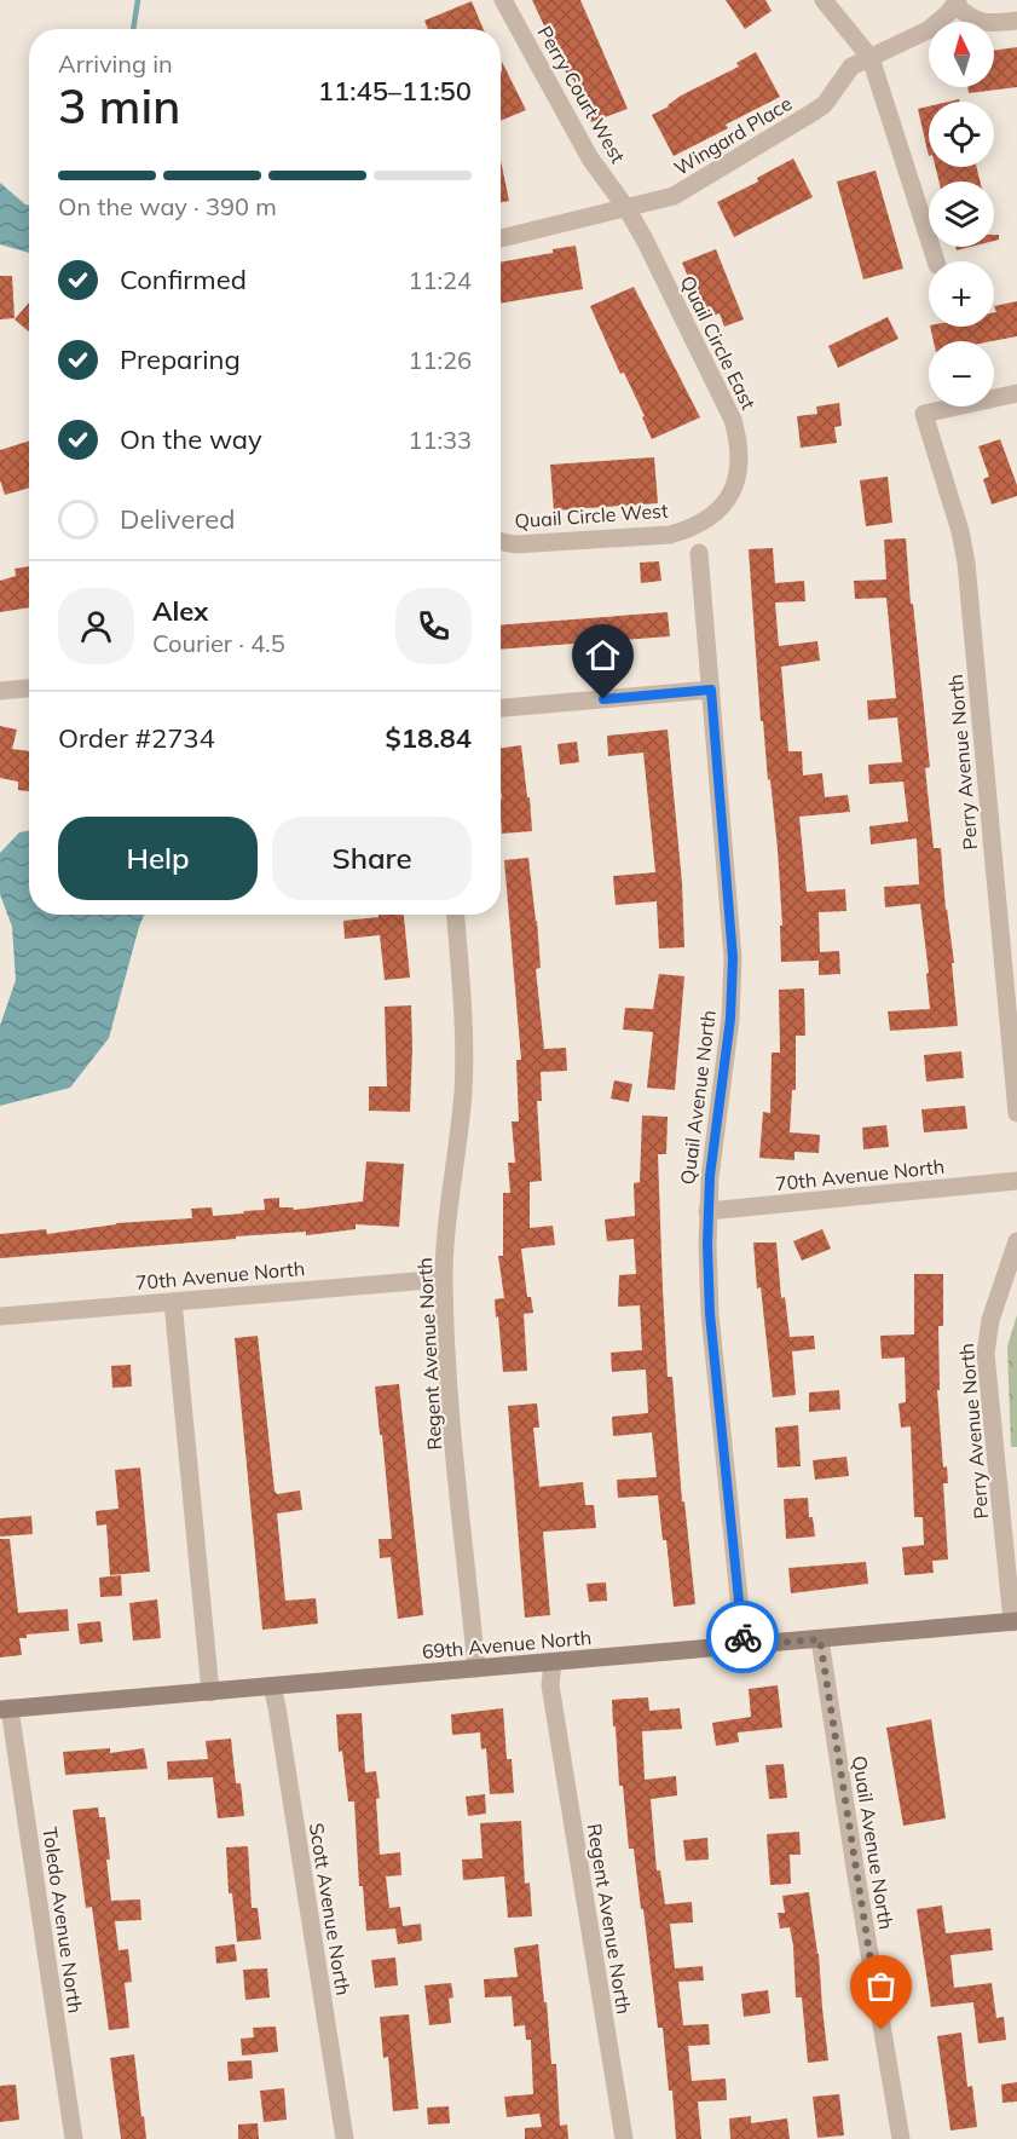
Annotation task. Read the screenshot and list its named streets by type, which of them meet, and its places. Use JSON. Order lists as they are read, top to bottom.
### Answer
{
  "streets": {
    "street": [
      "Perry Court West",
      "Wingard Place",
      "Quail Circle East",
      "Quail Circle West",
      "Perry Avenue North",
      "Quail Avenue North",
      "70th Avenue North",
      "Regent Avenue North",
      "69th Avenue North",
      "Scott Avenue North",
      "Toledo Avenue North"
    ]
  },
  "crossings": [
    ["Perry Court West", "Wingard Place"],
    ["Perry Court West", "Quail Circle East"],
    ["Wingard Place", "Quail Circle East"],
    ["Quail Circle East", "Quail Circle West"],
    ["Perry Avenue North", "69th Avenue North"],
    ["Quail Avenue North", "70th Avenue North"],
    ["Quail Avenue North", "69th Avenue North"],
    ["70th Avenue North", "Regent Avenue North"],
    ["Regent Avenue North", "69th Avenue North"],
    ["69th Avenue North", "Scott Avenue North"],
    ["69th Avenue North", "Toledo Avenue North"]
  ],
  "north": "top",
  "page": {
    "map_buttons": ["+", "−"],
    "heading": ["3 min", "Arriving in", "11:45–11:50"],
    "panel": [
      "Alex",
      "Courier · 4.5",
      "Order #2734",
      "$18.84"
    ],
    "bar": "On the way · 390 m",
    "list": [
      ["Confirmed", "11:24"],
      ["Preparing", "11:26"],
      ["On the way", "11:33"],
      "Delivered"
    ],
    "buttons": ["Help", "Share"]
  }
}
